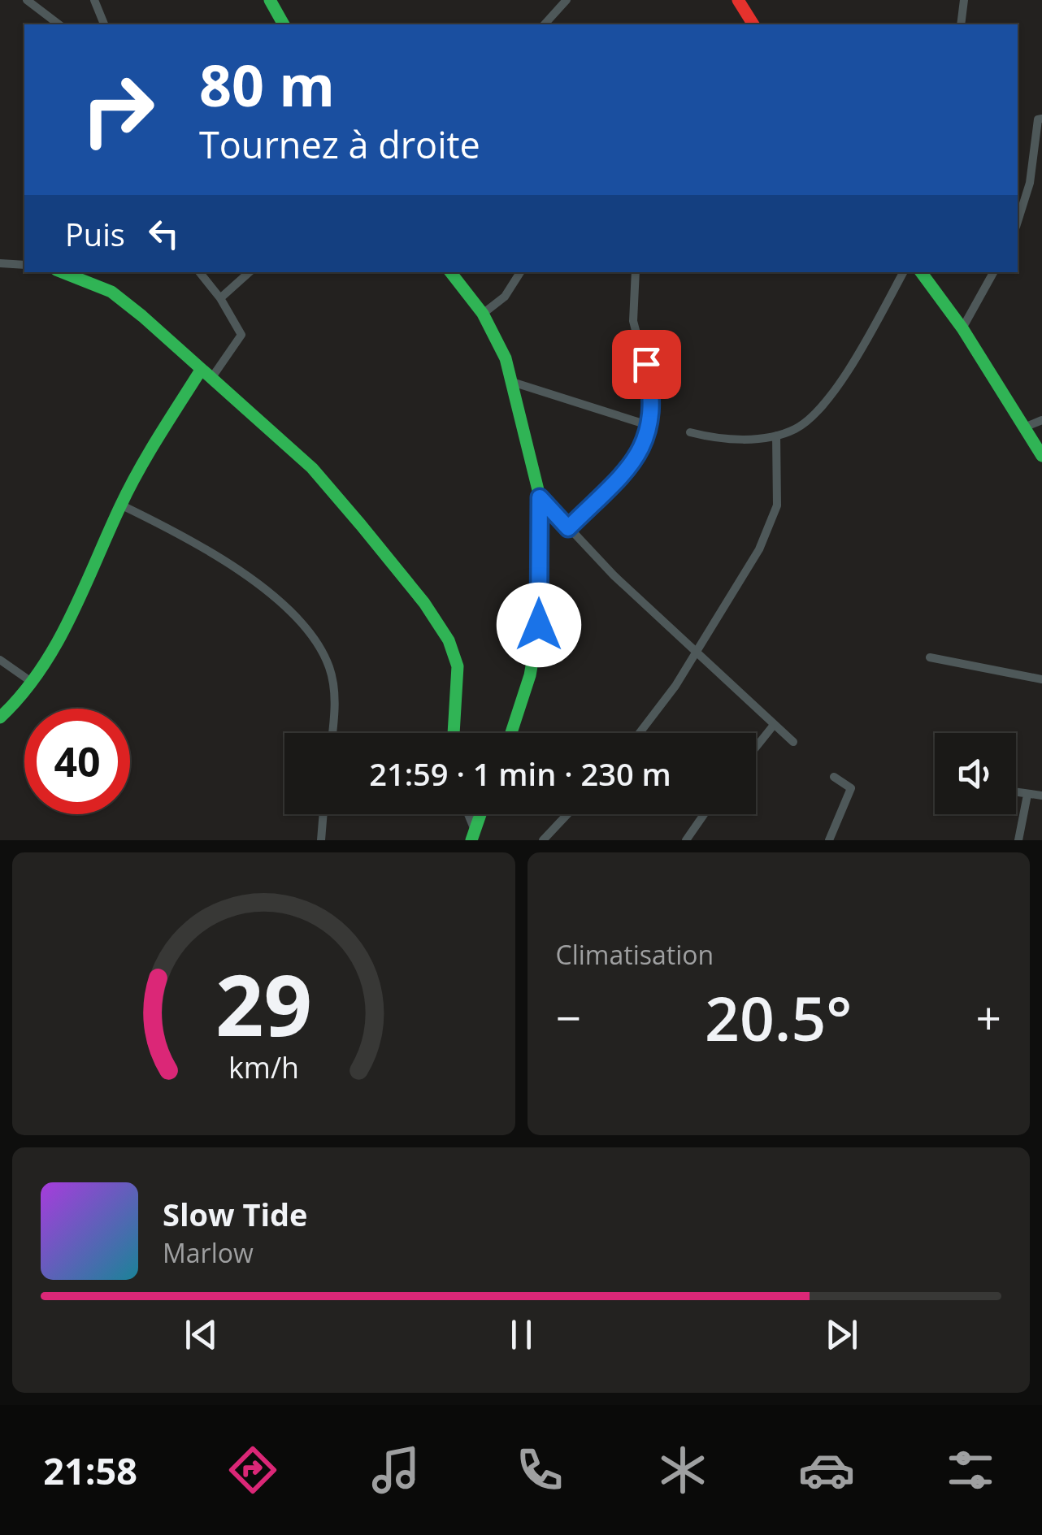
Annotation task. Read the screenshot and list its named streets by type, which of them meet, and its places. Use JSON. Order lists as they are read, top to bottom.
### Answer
{
  "page": {
    "turn": ["80 m", "Tournez à droite"],
    "then": "Puis",
    "limit": "40",
    "trip": "21:59 · 1 min · 230 m",
    "tile": "Climatisation",
    "heat": ["−", "20.5°", "+"],
    "song": ["Slow Tide", "Marlow"],
    "tabs": "21:58",
    "gauge": ["29", "km/h"]
  }
}
